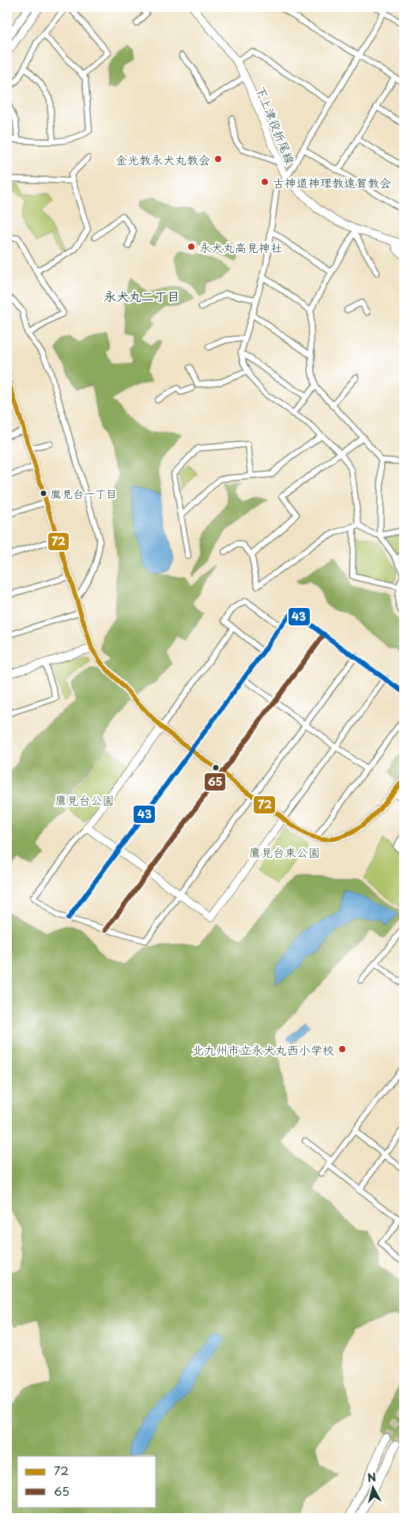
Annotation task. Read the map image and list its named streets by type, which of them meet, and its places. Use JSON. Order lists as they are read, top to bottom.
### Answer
{
  "streets": {
    "street": ["下上津役折尾線"]
  },
  "districts": ["永犬丸二丁目"],
  "parks": ["鷹見台公園", "鷹見台東公園"],
  "places": [
    "金光教永犬丸教会",
    "古神道神理教遠賀教会",
    "永犬丸高見神社",
    "鷹見台一丁目",
    "北九州市立永犬丸西小学校"
  ],
  "lines": ["transit line 72", "transit line 43", "transit line 65"],
  "legend": ["72", "65"],
  "north": "top"
}
